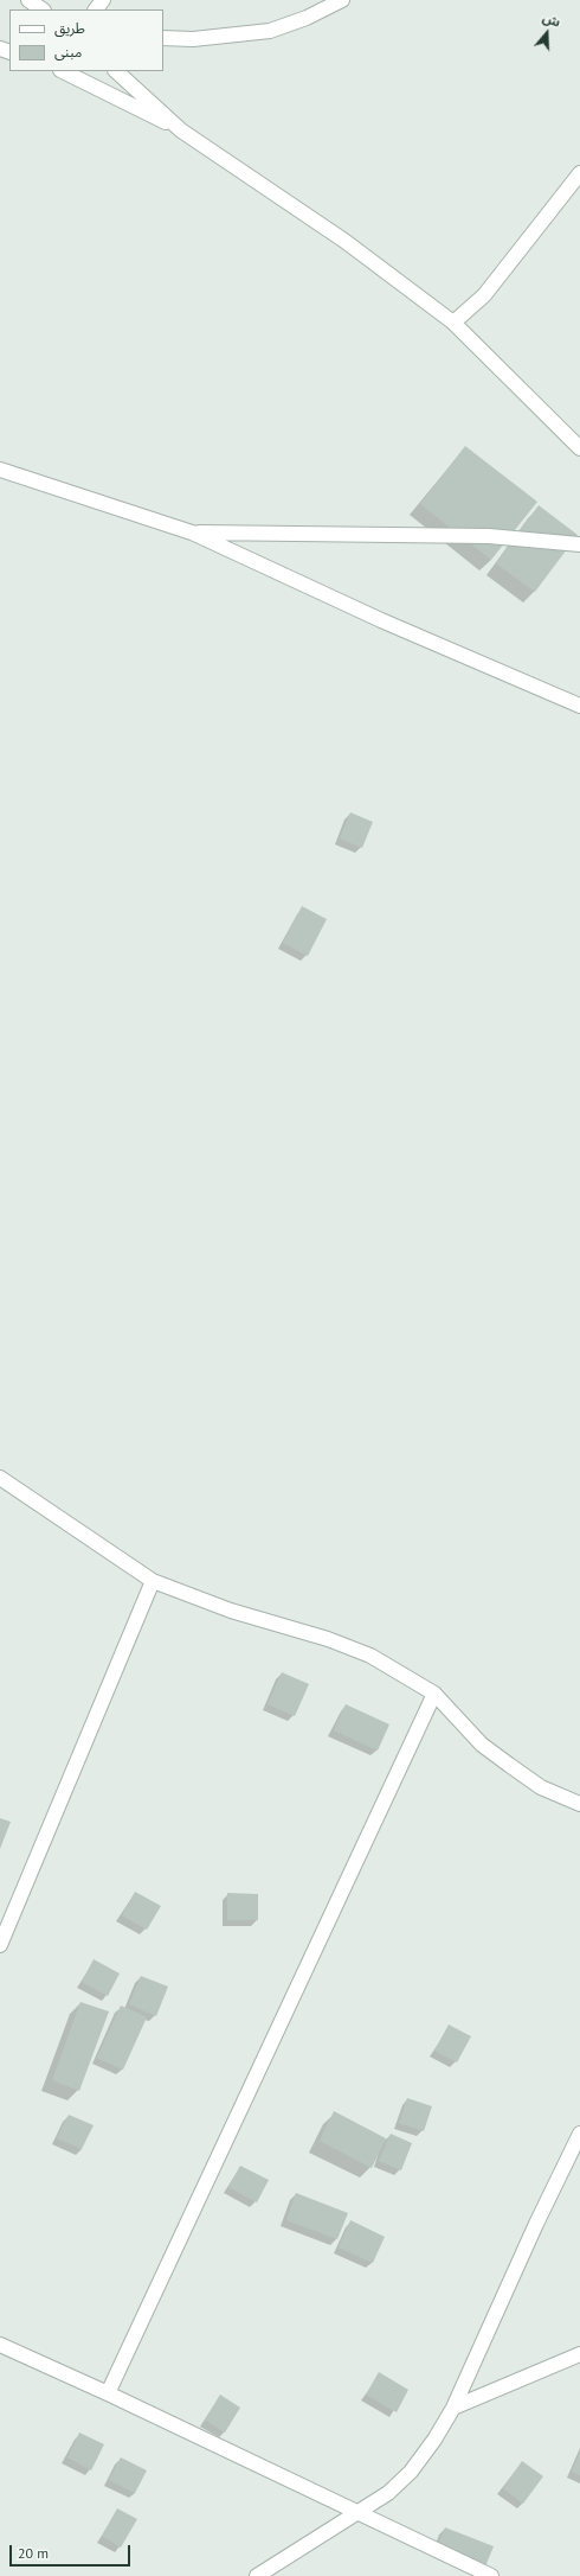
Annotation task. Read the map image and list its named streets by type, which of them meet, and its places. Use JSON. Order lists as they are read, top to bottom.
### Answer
{
  "legend": ["طريق", "مبنى"],
  "scale_bar": "20 m",
  "north": "top"
}
